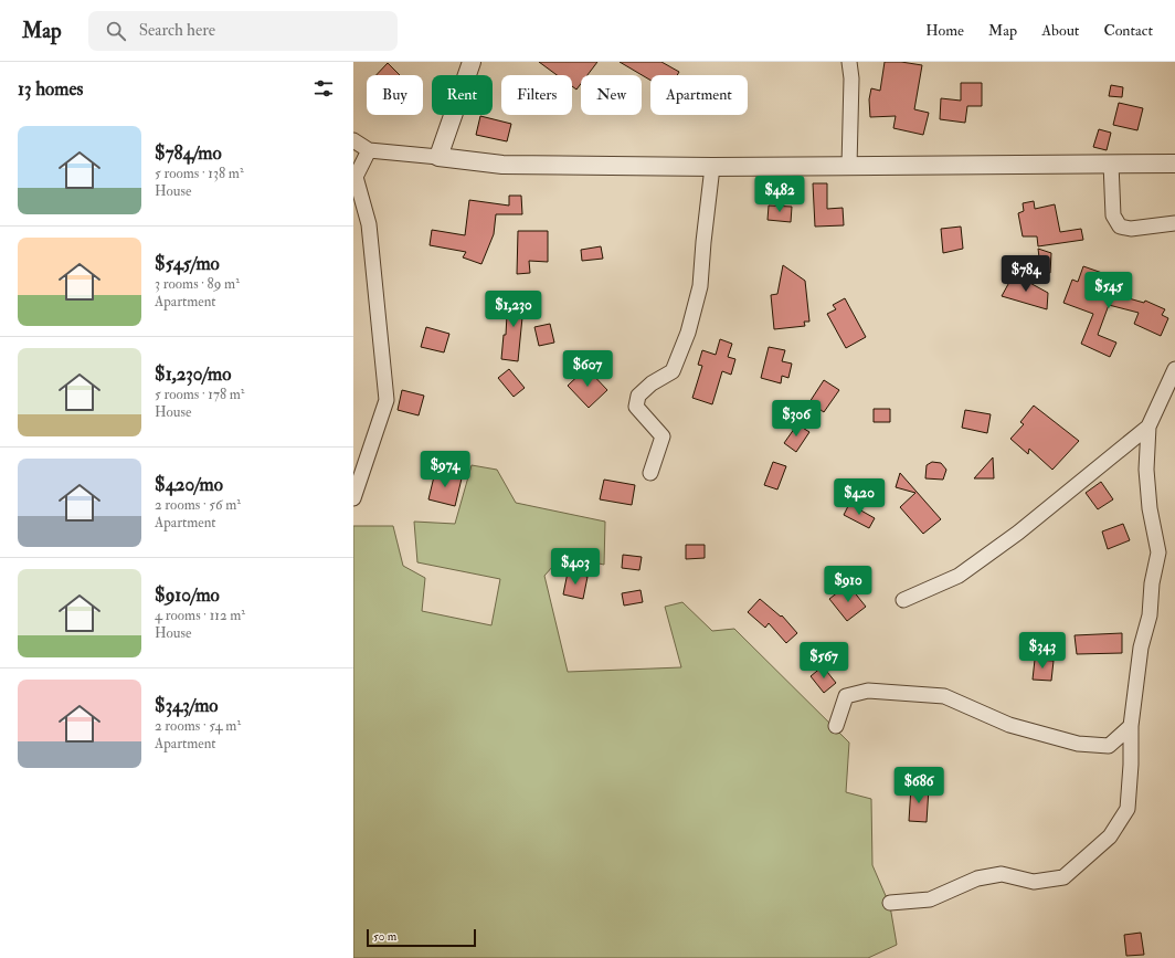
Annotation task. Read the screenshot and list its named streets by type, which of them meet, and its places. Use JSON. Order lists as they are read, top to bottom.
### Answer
{
  "scale_bar": "50 m",
  "page": {
    "header": "Map",
    "search": "Search here",
    "nav": [
      "Home",
      "Map",
      "About",
      "Contact"
    ],
    "heading": "13 homes",
    "chip": [
      "Buy",
      "Rent",
      "Filters",
      "New",
      "Apartment"
    ],
    "list": [
      {
        "name": "$784/mo",
        "note": "5 rooms · 138 m² · House"
      },
      {
        "name": "$545/mo",
        "note": "3 rooms · 89 m² · Apartment"
      },
      {
        "name": "$1,230/mo",
        "note": "5 rooms · 178 m² · House"
      },
      {
        "name": "$420/mo",
        "note": "2 rooms · 56 m² · Apartment"
      },
      {
        "name": "$910/mo",
        "note": "4 rooms · 112 m² · House"
      },
      {
        "name": "$343/mo",
        "note": "2 rooms · 54 m² · Apartment"
      }
    ],
    "price": [
      "$482",
      "$784",
      "$545",
      "$1,230",
      "$607",
      "$306",
      "$974",
      "$420",
      "$403",
      "$910",
      "$343",
      "$567",
      "$686"
    ],
    "scale": "50 m"
  }
}
